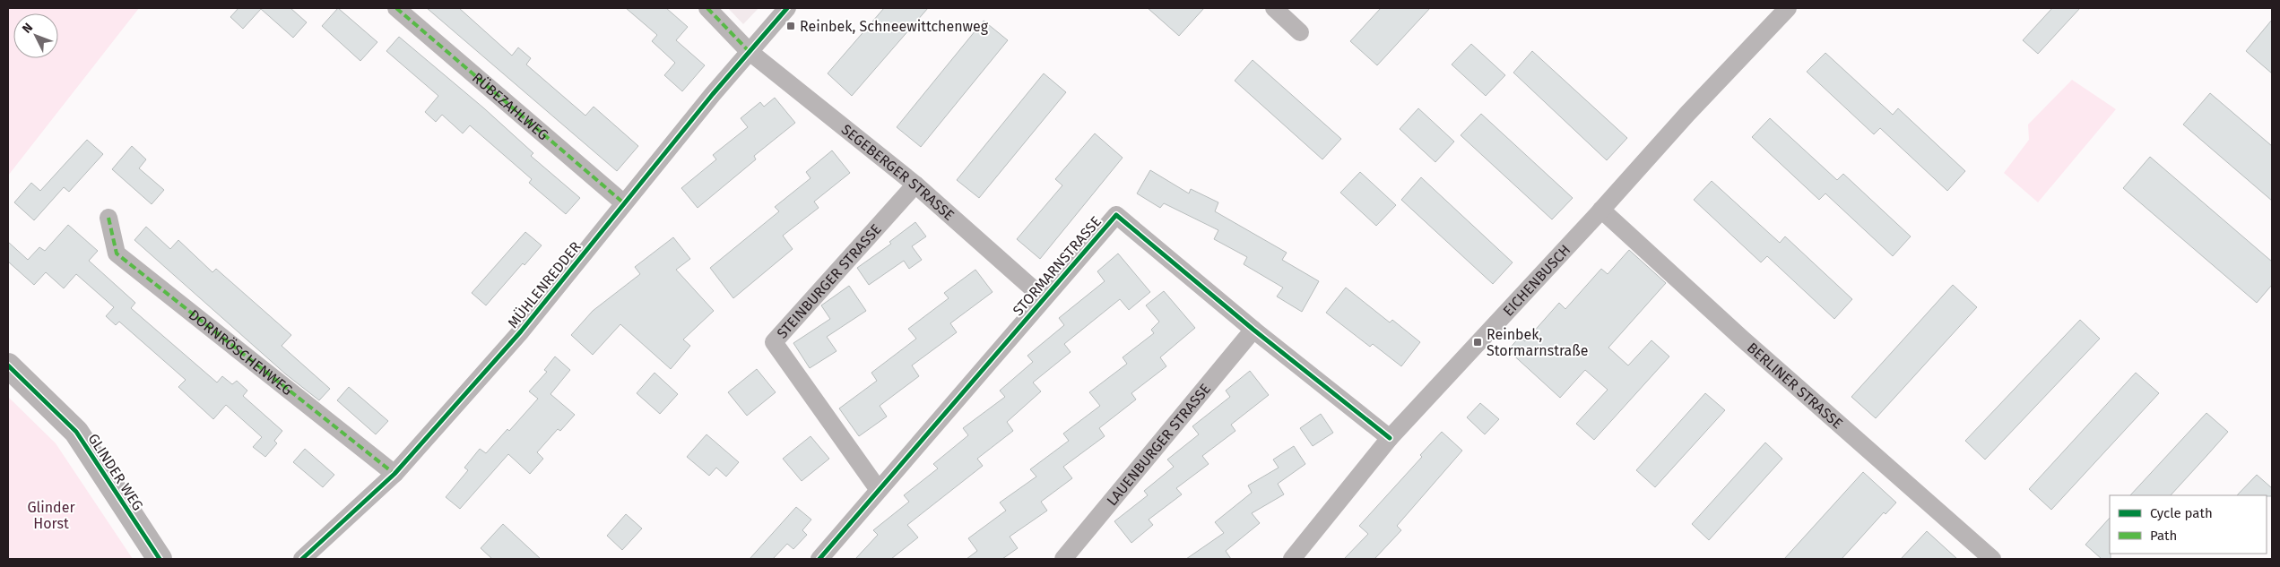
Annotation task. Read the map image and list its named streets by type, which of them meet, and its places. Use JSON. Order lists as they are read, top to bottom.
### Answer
{
  "streets": {
    "main road": ["GLINDER WEG"],
    "street": [
      "RÜBEZAHLWEG",
      "SEGEBERGER STRASSE",
      "STORMARNSTRASSE",
      "EICHENBUSCH",
      "STEINBURGER STRASSE",
      "MÜHLENREDDER",
      "DORNRÖSCHENWEG",
      "BERLINER STRASSE",
      "LAUENBURGER STRASSE"
    ]
  },
  "crossings": [
    ["RÜBEZAHLWEG", "MÜHLENREDDER"],
    ["SEGEBERGER STRASSE", "STORMARNSTRASSE"],
    ["SEGEBERGER STRASSE", "STEINBURGER STRASSE"],
    ["SEGEBERGER STRASSE", "MÜHLENREDDER"],
    ["STORMARNSTRASSE", "EICHENBUSCH"],
    ["STORMARNSTRASSE", "STEINBURGER STRASSE"],
    ["STORMARNSTRASSE", "LAUENBURGER STRASSE"],
    ["EICHENBUSCH", "BERLINER STRASSE"],
    ["MÜHLENREDDER", "DORNRÖSCHENWEG"]
  ],
  "parks": ["Glinder Horst"],
  "places": {
    "transit": ["Reinbek, Schneewittchenweg", "Reinbek, Stormarnstraße"]
  },
  "legend": ["Cycle path", "Path"],
  "north": "top left"
}
